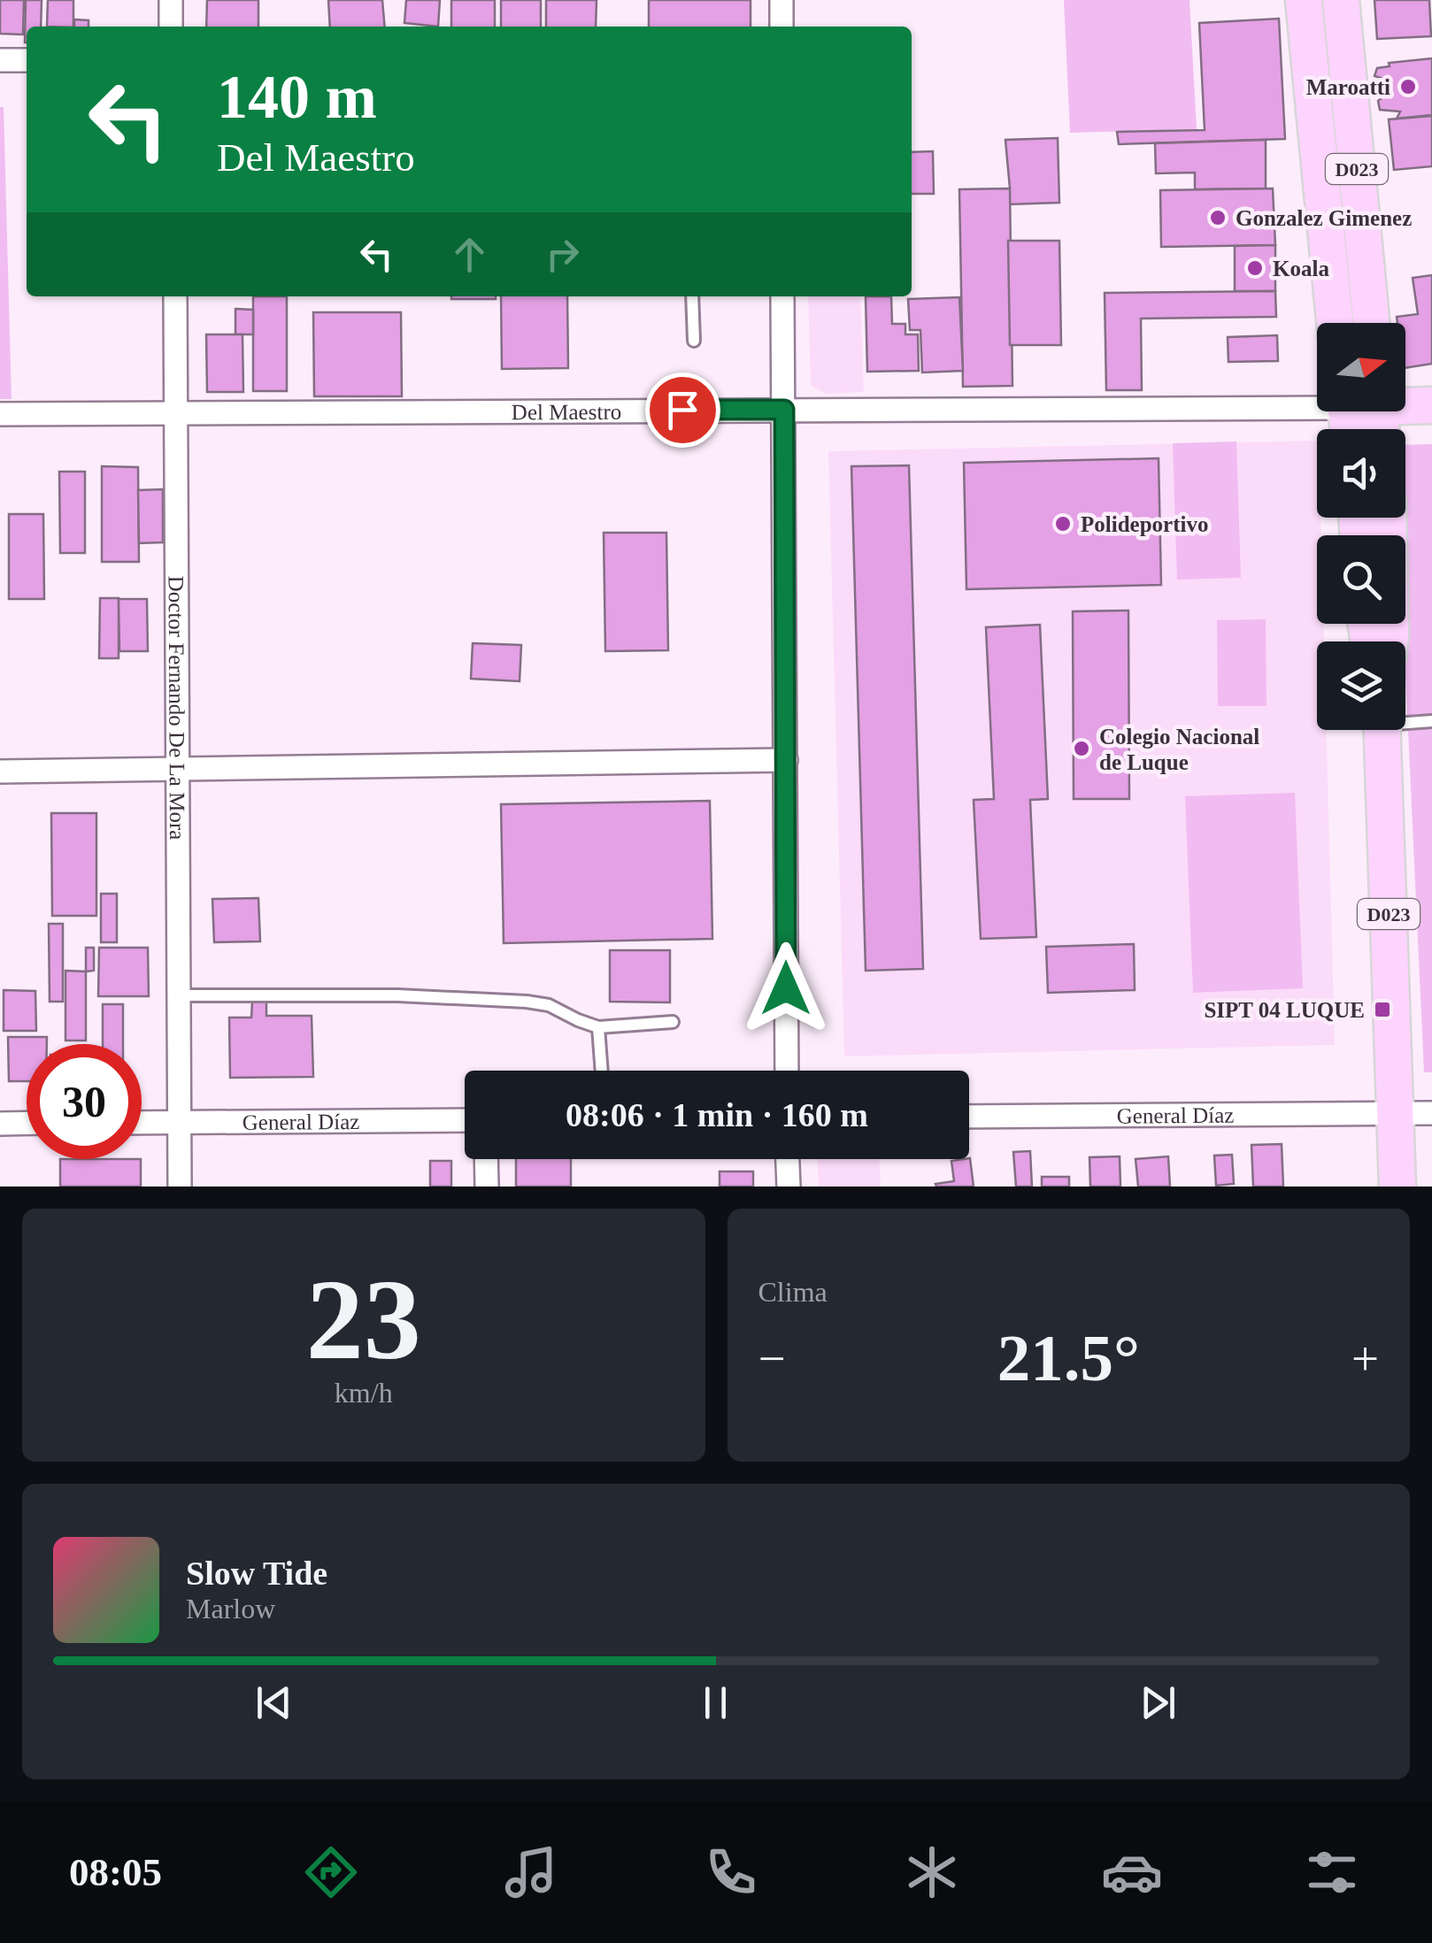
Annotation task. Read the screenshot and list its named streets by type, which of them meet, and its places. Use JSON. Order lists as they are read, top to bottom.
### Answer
{
  "streets": {
    "main road": ["D023"],
    "street": ["Del Maestro", "Doctor Fernando De La Mora", "General Díaz"]
  },
  "crossings": [
    ["D023", "General Díaz"],
    ["Del Maestro", "Doctor Fernando De La Mora"],
    ["Doctor Fernando De La Mora", "General Díaz"]
  ],
  "places": {
    "other": [
      "Maroatti",
      "Gonzalez Gimenez",
      "Koala",
      "Polideportivo",
      "Colegio Nacional de Luque"
    ],
    "transit": ["SIPT 04 LUQUE"]
  },
  "north": "right",
  "page": {
    "turn": ["140 m", "Del Maestro"],
    "limit": "30",
    "trip": "08:06 · 1 min · 160 m",
    "tile": [
      ["23", "km/h"],
      "Clima"
    ],
    "heat": ["−", "21.5°", "+"],
    "song": ["Slow Tide", "Marlow"],
    "tabs": "08:05"
  }
}
